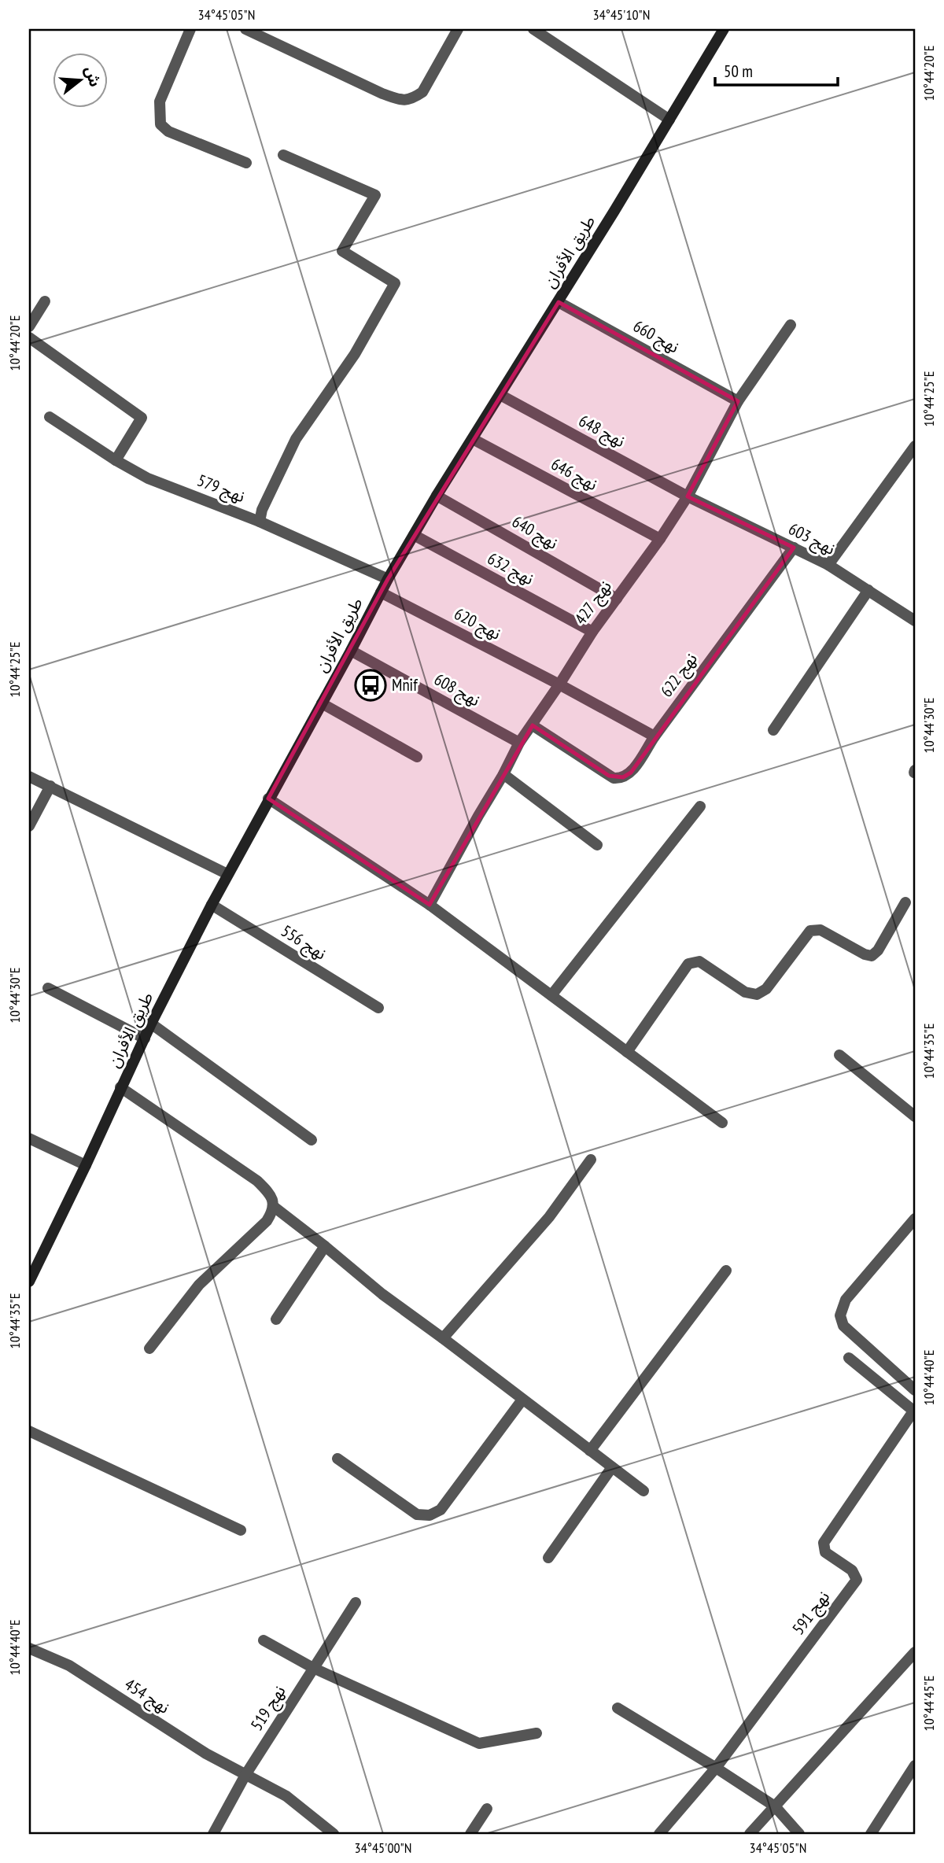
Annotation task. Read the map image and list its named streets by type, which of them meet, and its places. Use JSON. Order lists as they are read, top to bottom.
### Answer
{
  "streets": {
    "main road": ["طريق الأفران"],
    "street": [
      "نهج 660",
      "نهج 648",
      "نهج 646",
      "نهج 579",
      "نهج 640",
      "نهج 603",
      "نهج 632",
      "نهج 427",
      "نهج 620",
      "نهج 622",
      "نهج 608",
      "نهج 556",
      "نهج 591",
      "نهج 454",
      "نهج 519"
    ]
  },
  "crossings": [
    ["طريق الأفران", "نهج 660"],
    ["طريق الأفران", "نهج 648"],
    ["طريق الأفران", "نهج 646"],
    ["طريق الأفران", "نهج 579"],
    ["طريق الأفران", "نهج 640"],
    ["طريق الأفران", "نهج 632"],
    ["طريق الأفران", "نهج 620"],
    ["طريق الأفران", "نهج 608"],
    ["طريق الأفران", "نهج 556"],
    ["نهج 660", "نهج 427"],
    ["نهج 648", "نهج 603"],
    ["نهج 648", "نهج 427"],
    ["نهج 646", "نهج 427"],
    ["نهج 640", "نهج 427"],
    ["نهج 603", "نهج 427"],
    ["نهج 603", "نهج 622"],
    ["نهج 632", "نهج 427"],
    ["نهج 427", "نهج 620"],
    ["نهج 427", "نهج 622"],
    ["نهج 427", "نهج 608"],
    ["نهج 454", "نهج 519"]
  ],
  "places": {
    "bus stop": ["Mnif"]
  },
  "scale_bar": "50 m",
  "north": "right",
  "coordinates": [
    "34°45'05\"N",
    "34°45'10\"N",
    "10°44'20\"E",
    "10°44'25\"E",
    "10°44'30\"E",
    "10°44'35\"E",
    "10°44'40\"E",
    "10°44'45\"E",
    "34°45'00\"N"
  ]
}
